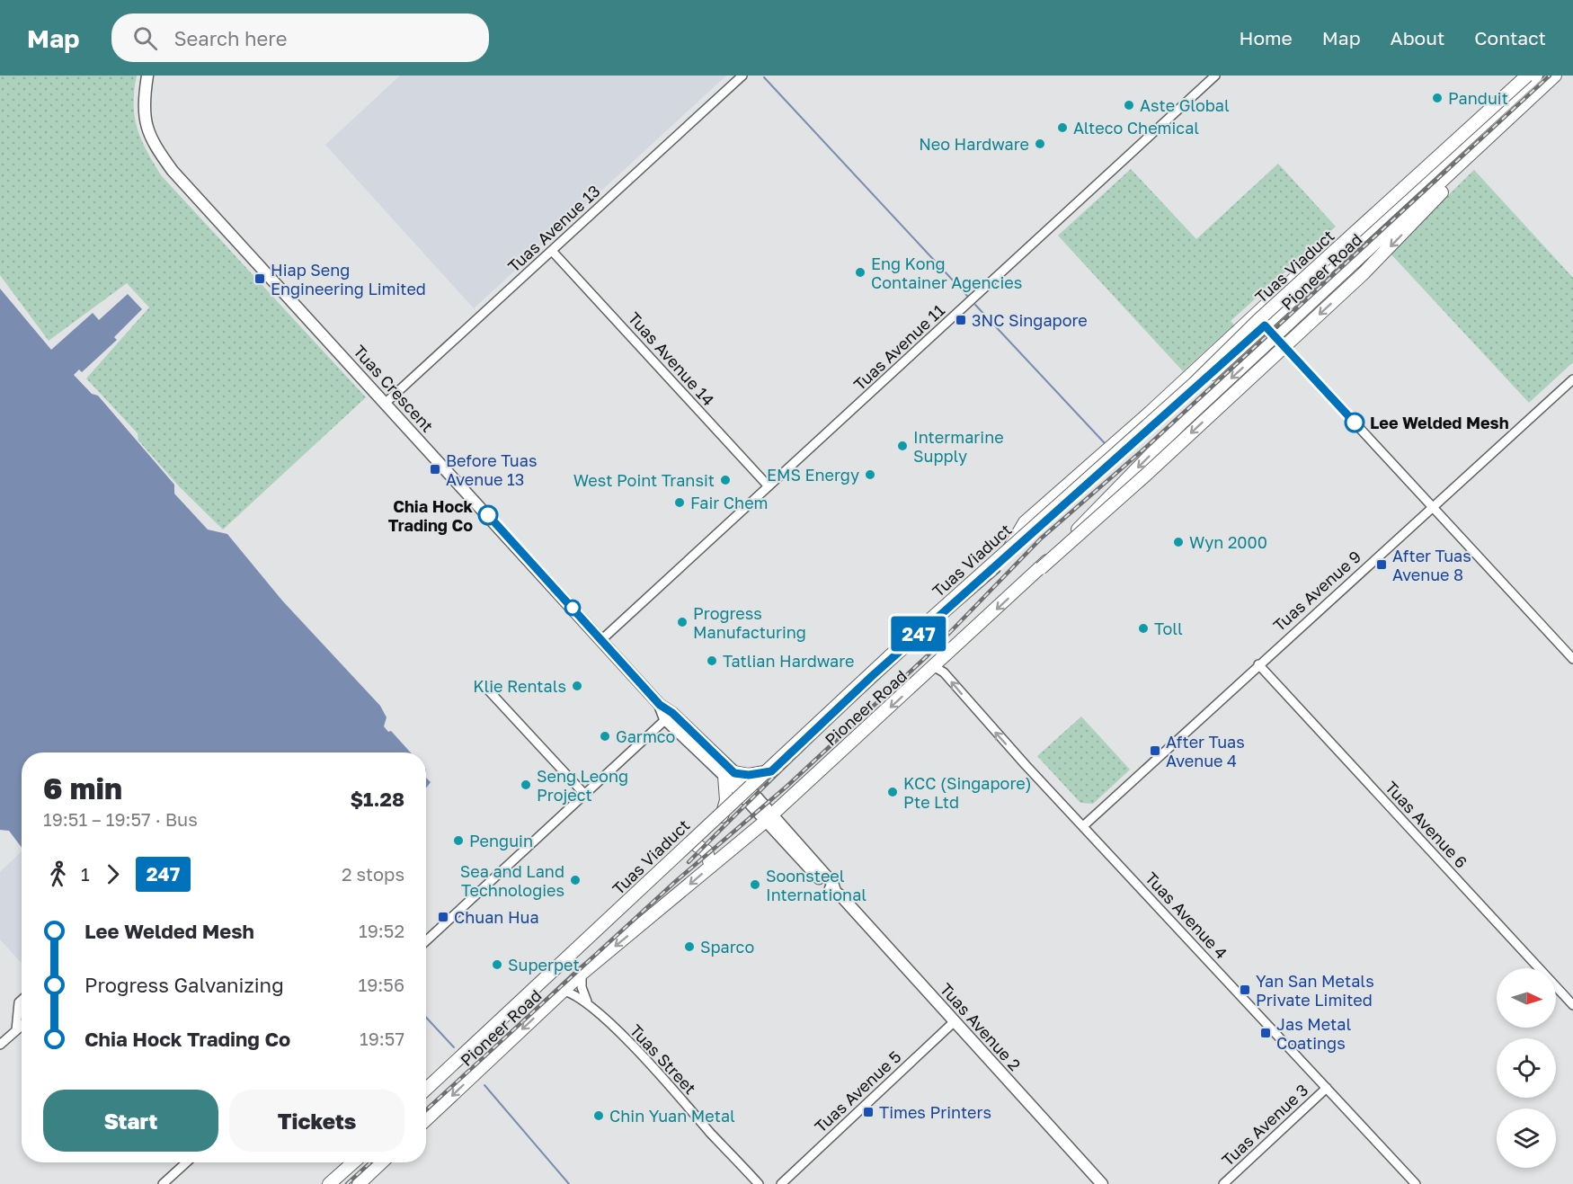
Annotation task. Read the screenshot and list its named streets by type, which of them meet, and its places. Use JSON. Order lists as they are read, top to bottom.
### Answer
{
  "streets": {
    "main road": ["Tuas Viaduct", "Pioneer Road"],
    "street": [
      "Tuas Avenue 13",
      "Tuas Avenue 11",
      "Tuas Avenue 14",
      "Tuas Crescent",
      "Tuas Avenue 9",
      "Tuas Avenue 6",
      "Tuas Avenue 4",
      "Tuas Avenue 2",
      "Tuas Street",
      "Tuas Avenue 5",
      "Tuas Avenue 3"
    ]
  },
  "crossings": [
    ["Tuas Avenue 13", "Tuas Avenue 14"],
    ["Tuas Avenue 13", "Tuas Crescent"],
    ["Pioneer Road", "Tuas Crescent"],
    ["Pioneer Road", "Tuas Avenue 4"],
    ["Pioneer Road", "Tuas Avenue 2"],
    ["Pioneer Road", "Tuas Street"],
    ["Tuas Avenue 11", "Tuas Avenue 14"],
    ["Tuas Avenue 11", "Tuas Crescent"],
    ["Tuas Crescent", "Tuas Avenue 2"],
    ["Tuas Avenue 9", "Tuas Avenue 6"],
    ["Tuas Avenue 9", "Tuas Avenue 4"],
    ["Tuas Avenue 4", "Tuas Avenue 3"],
    ["Tuas Avenue 2", "Tuas Avenue 5"]
  ],
  "places": {
    "other": [
      "Panduit",
      "Aste Global",
      "Alteco Chemical",
      "Neo Hardware",
      "Eng Kong Container Agencies",
      "Lee Welded Mesh",
      "Intermarine Supply",
      "EMS Energy",
      "West Point Transit",
      "Fair Chem",
      "Chia Hock Trading Co",
      "Wyn 2000",
      "Progress Manufacturing",
      "Toll",
      "Tatlian Hardware",
      "Klie Rentals",
      "Garmco",
      "Seng Leong Project",
      "KCC (Singapore) Pte Ltd",
      "Penguin",
      "Sea and Land Technologies",
      "Soonsteel International",
      "Sparco",
      "Superpet",
      "Chin Yuan Metal"
    ],
    "transit": [
      "Hiap Seng Engineering Limited",
      "3NC Singapore",
      "Before Tuas Avenue 13",
      "After Tuas Avenue 8",
      "After Tuas Avenue 4",
      "Chuan Hua",
      "Yan San Metals Private Limited",
      "Jas Metal Coatings",
      "Times Printers"
    ]
  },
  "lines": ["bus line 247"],
  "north": "right",
  "page": {
    "header": "Map",
    "search": "Search here",
    "nav": [
      "Home",
      "Map",
      "About",
      "Contact"
    ],
    "on_map": "247",
    "heading": ["6 min", "19:51 – 19:57 · Bus", "$1.28"],
    "legs": ["1", "247", "2 stops"],
    "list": [
      {
        "name": "Lee Welded Mesh",
        "value": "19:52"
      },
      {
        "name": "Progress Galvanizing",
        "value": "19:56"
      },
      {
        "name": "Chia Hock Trading Co",
        "value": "19:57"
      }
    ],
    "buttons": ["Start", "Tickets"]
  }
}
